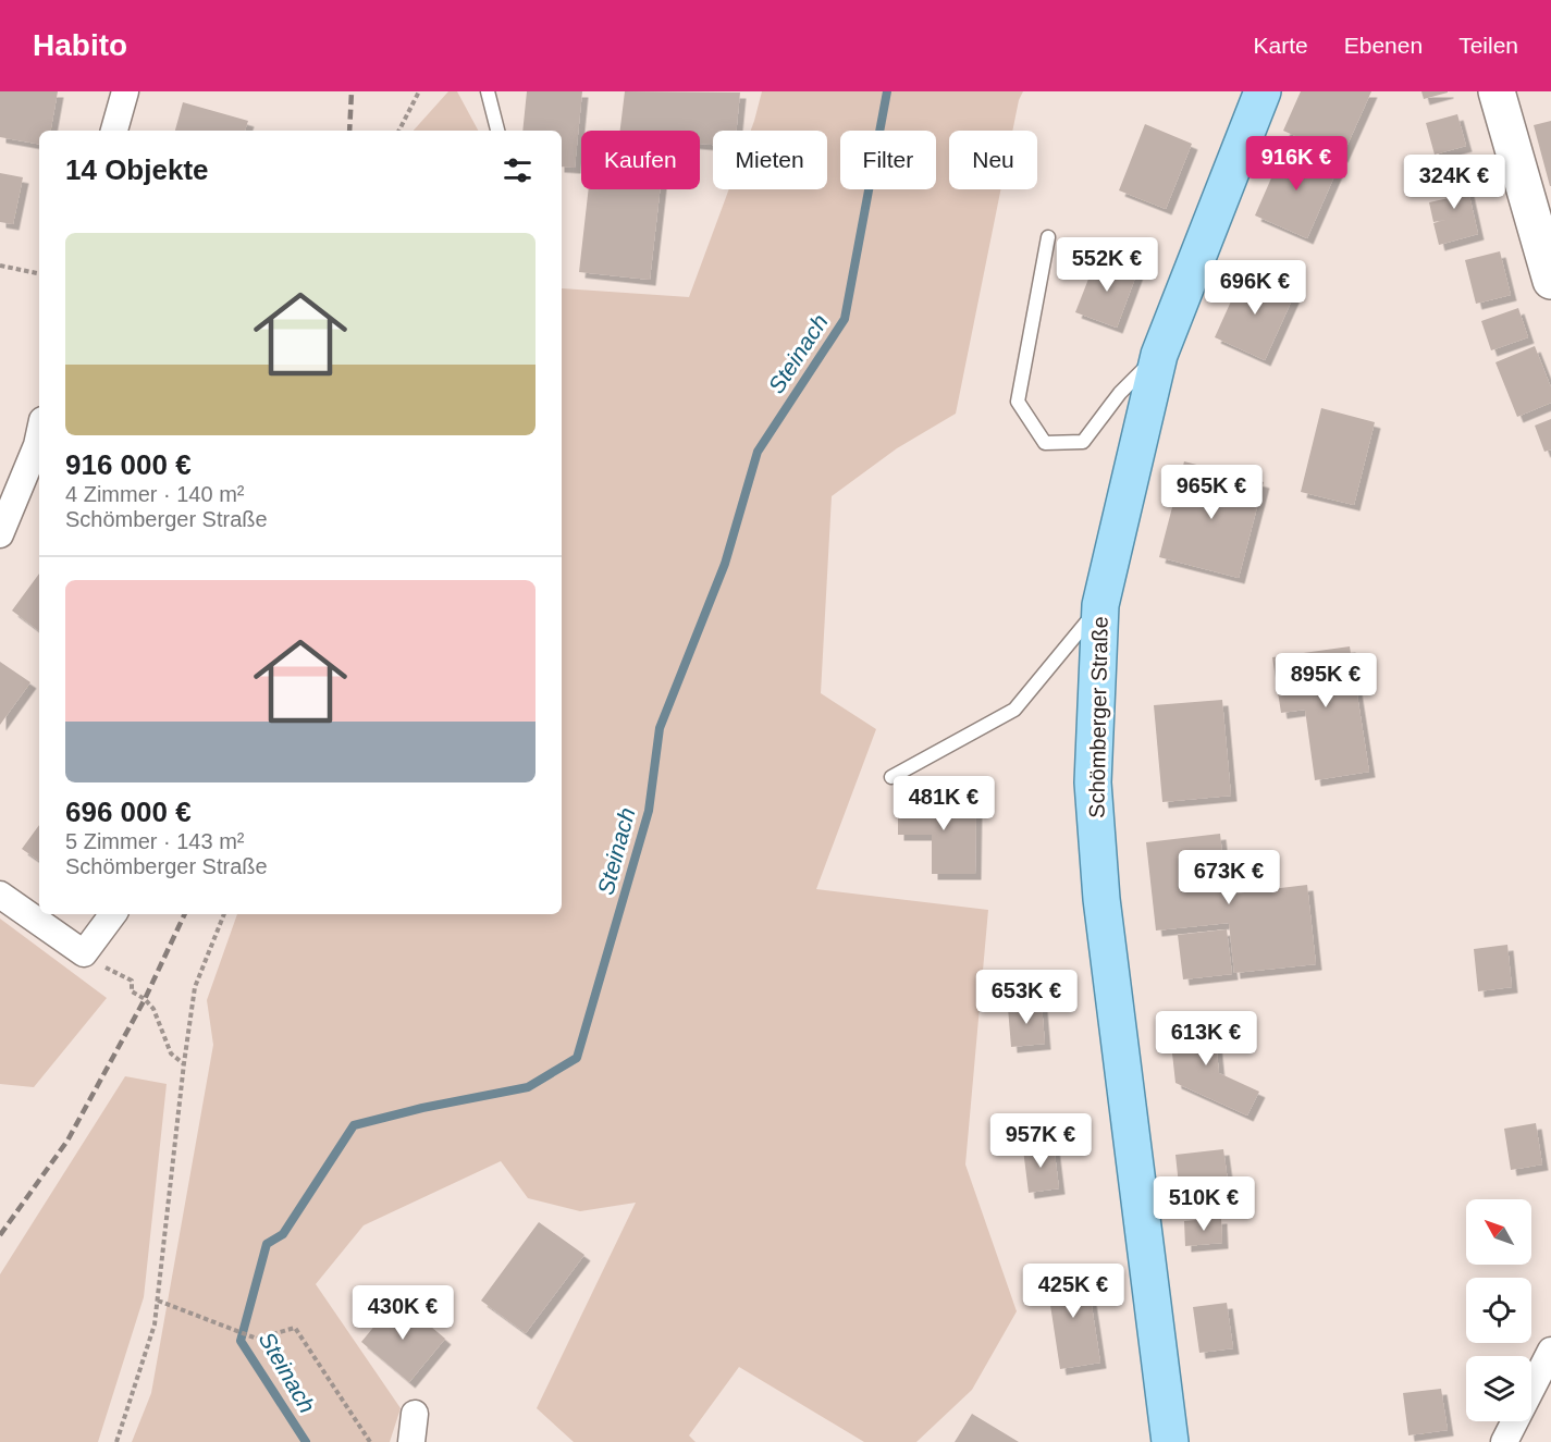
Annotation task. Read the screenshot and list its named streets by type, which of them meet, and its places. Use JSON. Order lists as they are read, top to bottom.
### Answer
{
  "streets": {
    "main road": ["Schömberger Straße"]
  },
  "water": ["Steinach"],
  "north": "top left",
  "page": {
    "header": "Habito",
    "nav": ["Karte", "Ebenen", "Teilen"],
    "chip": [
      "Kaufen",
      "Mieten",
      "Filter",
      "Neu"
    ],
    "heading": "14 Objekte",
    "price": [
      "916K €",
      "324K €",
      "552K €",
      "696K €",
      "965K €",
      "895K €",
      "481K €",
      "673K €",
      "653K €",
      "613K €",
      "957K €",
      "510K €",
      "425K €",
      "430K €"
    ],
    "list": [
      {
        "name": "916 000 €",
        "note": "4 Zimmer · 140 m² · Schömberger Straße"
      },
      {
        "name": "696 000 €",
        "note": "5 Zimmer · 143 m² · Schömberger Straße"
      }
    ]
  }
}
